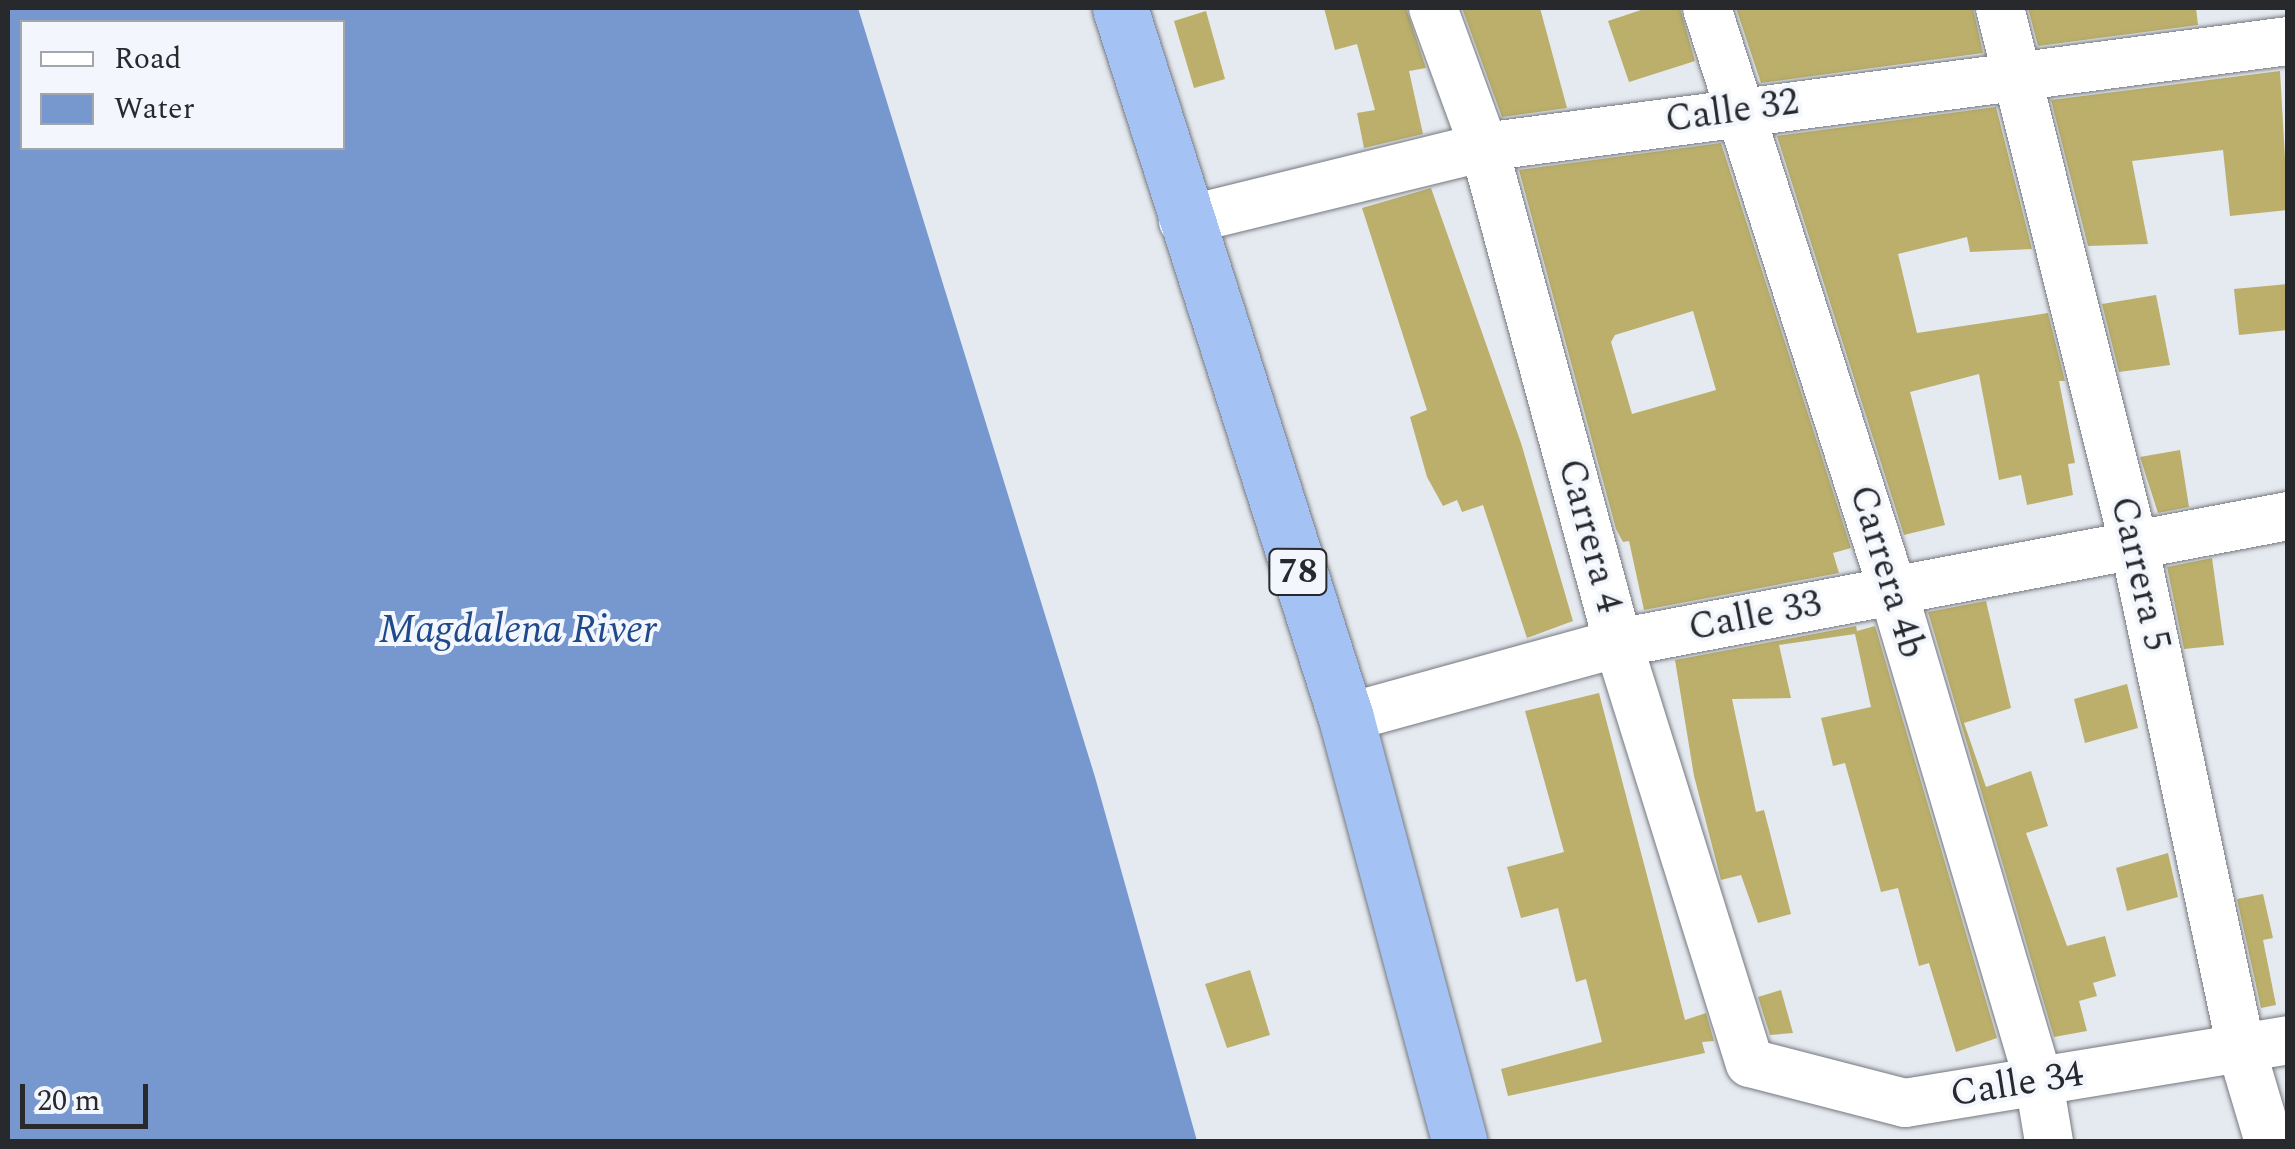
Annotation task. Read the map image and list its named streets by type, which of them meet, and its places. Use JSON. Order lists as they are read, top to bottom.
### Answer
{
  "streets": {
    "highway": ["78"],
    "street": [
      "Calle 32",
      "Carrera 4",
      "Carrera 4b",
      "Carrera 5",
      "Calle 33",
      "Calle 34"
    ]
  },
  "crossings": [
    ["Calle 32", "Carrera 4"],
    ["Calle 32", "78"],
    ["Calle 32", "Carrera 4b"],
    ["Calle 32", "Carrera 5"],
    ["Carrera 4", "Calle 33"],
    ["Carrera 4", "Calle 34"],
    ["78", "Calle 33"],
    ["Carrera 4b", "Calle 33"],
    ["Carrera 4b", "Calle 34"],
    ["Carrera 5", "Calle 33"],
    ["Carrera 5", "Calle 34"]
  ],
  "water": ["Magdalena River"],
  "legend": ["Road", "Water"],
  "scale_bar": "20 m"
}
